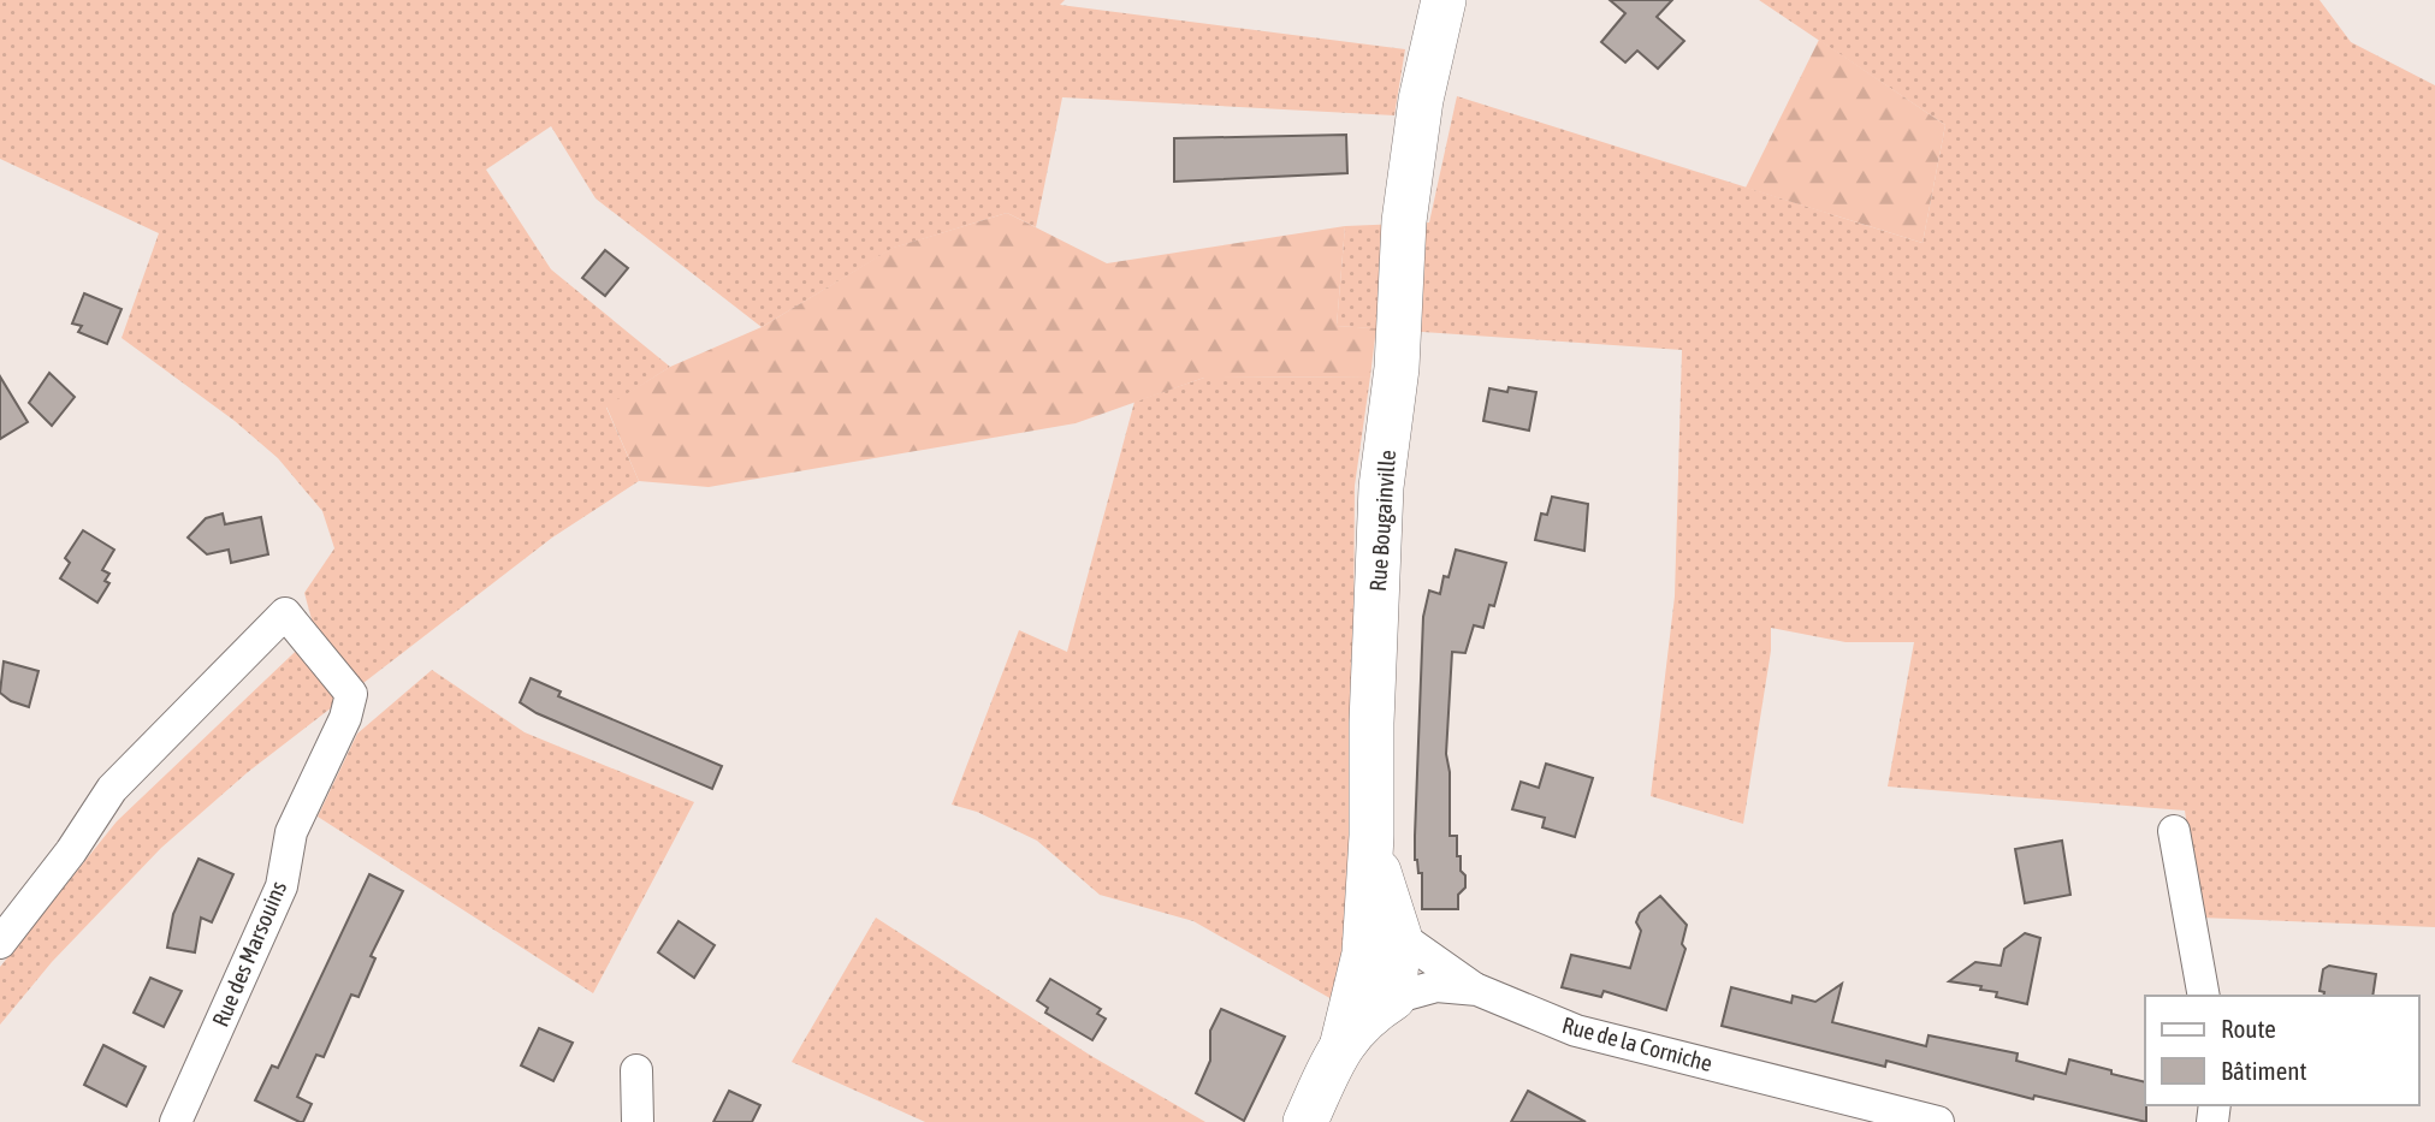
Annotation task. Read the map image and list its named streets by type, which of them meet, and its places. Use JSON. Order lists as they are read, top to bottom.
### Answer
{
  "streets": {
    "street": ["Rue Bougainville", "Rue des Marsouins", "Rue de la Corniche"]
  },
  "crossings": [
    ["Rue Bougainville", "Rue de la Corniche"]
  ],
  "legend": ["Route", "Bâtiment"]
}
